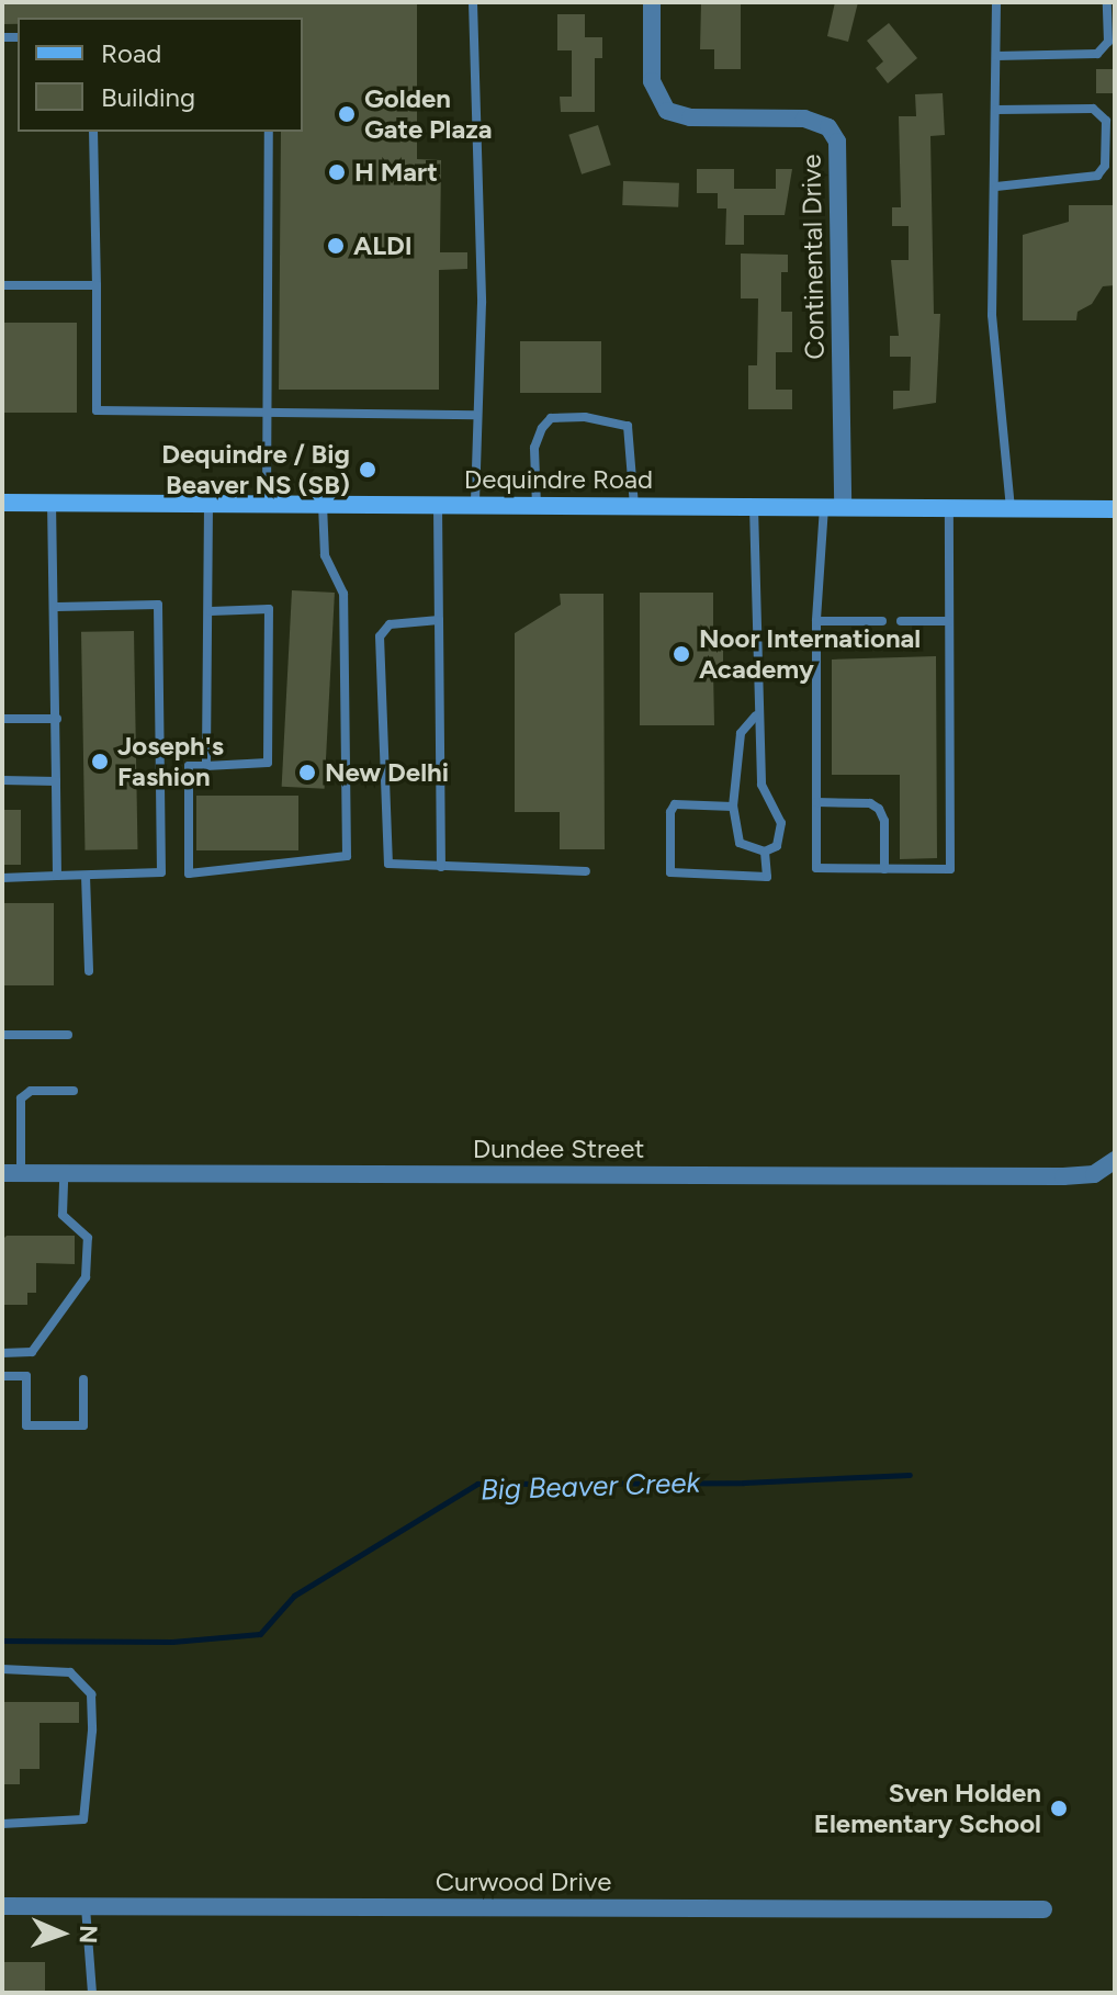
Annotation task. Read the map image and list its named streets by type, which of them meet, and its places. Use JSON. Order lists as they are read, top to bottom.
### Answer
{
  "streets": {
    "main road": ["Dequindre Road"],
    "street": ["Continental Drive", "Dundee Street", "Curwood Drive"]
  },
  "crossings": [
    ["Continental Drive", "Dequindre Road"]
  ],
  "water": ["Big Beaver Creek"],
  "places": [
    "Golden Gate Plaza",
    "H Mart",
    "ALDI",
    "Dequindre / Big Beaver NS (SB)",
    "Noor International Academy",
    "Joseph's Fashion",
    "New Delhi",
    "Sven Holden Elementary School"
  ],
  "legend": ["Road", "Building"],
  "north": "right"
}
